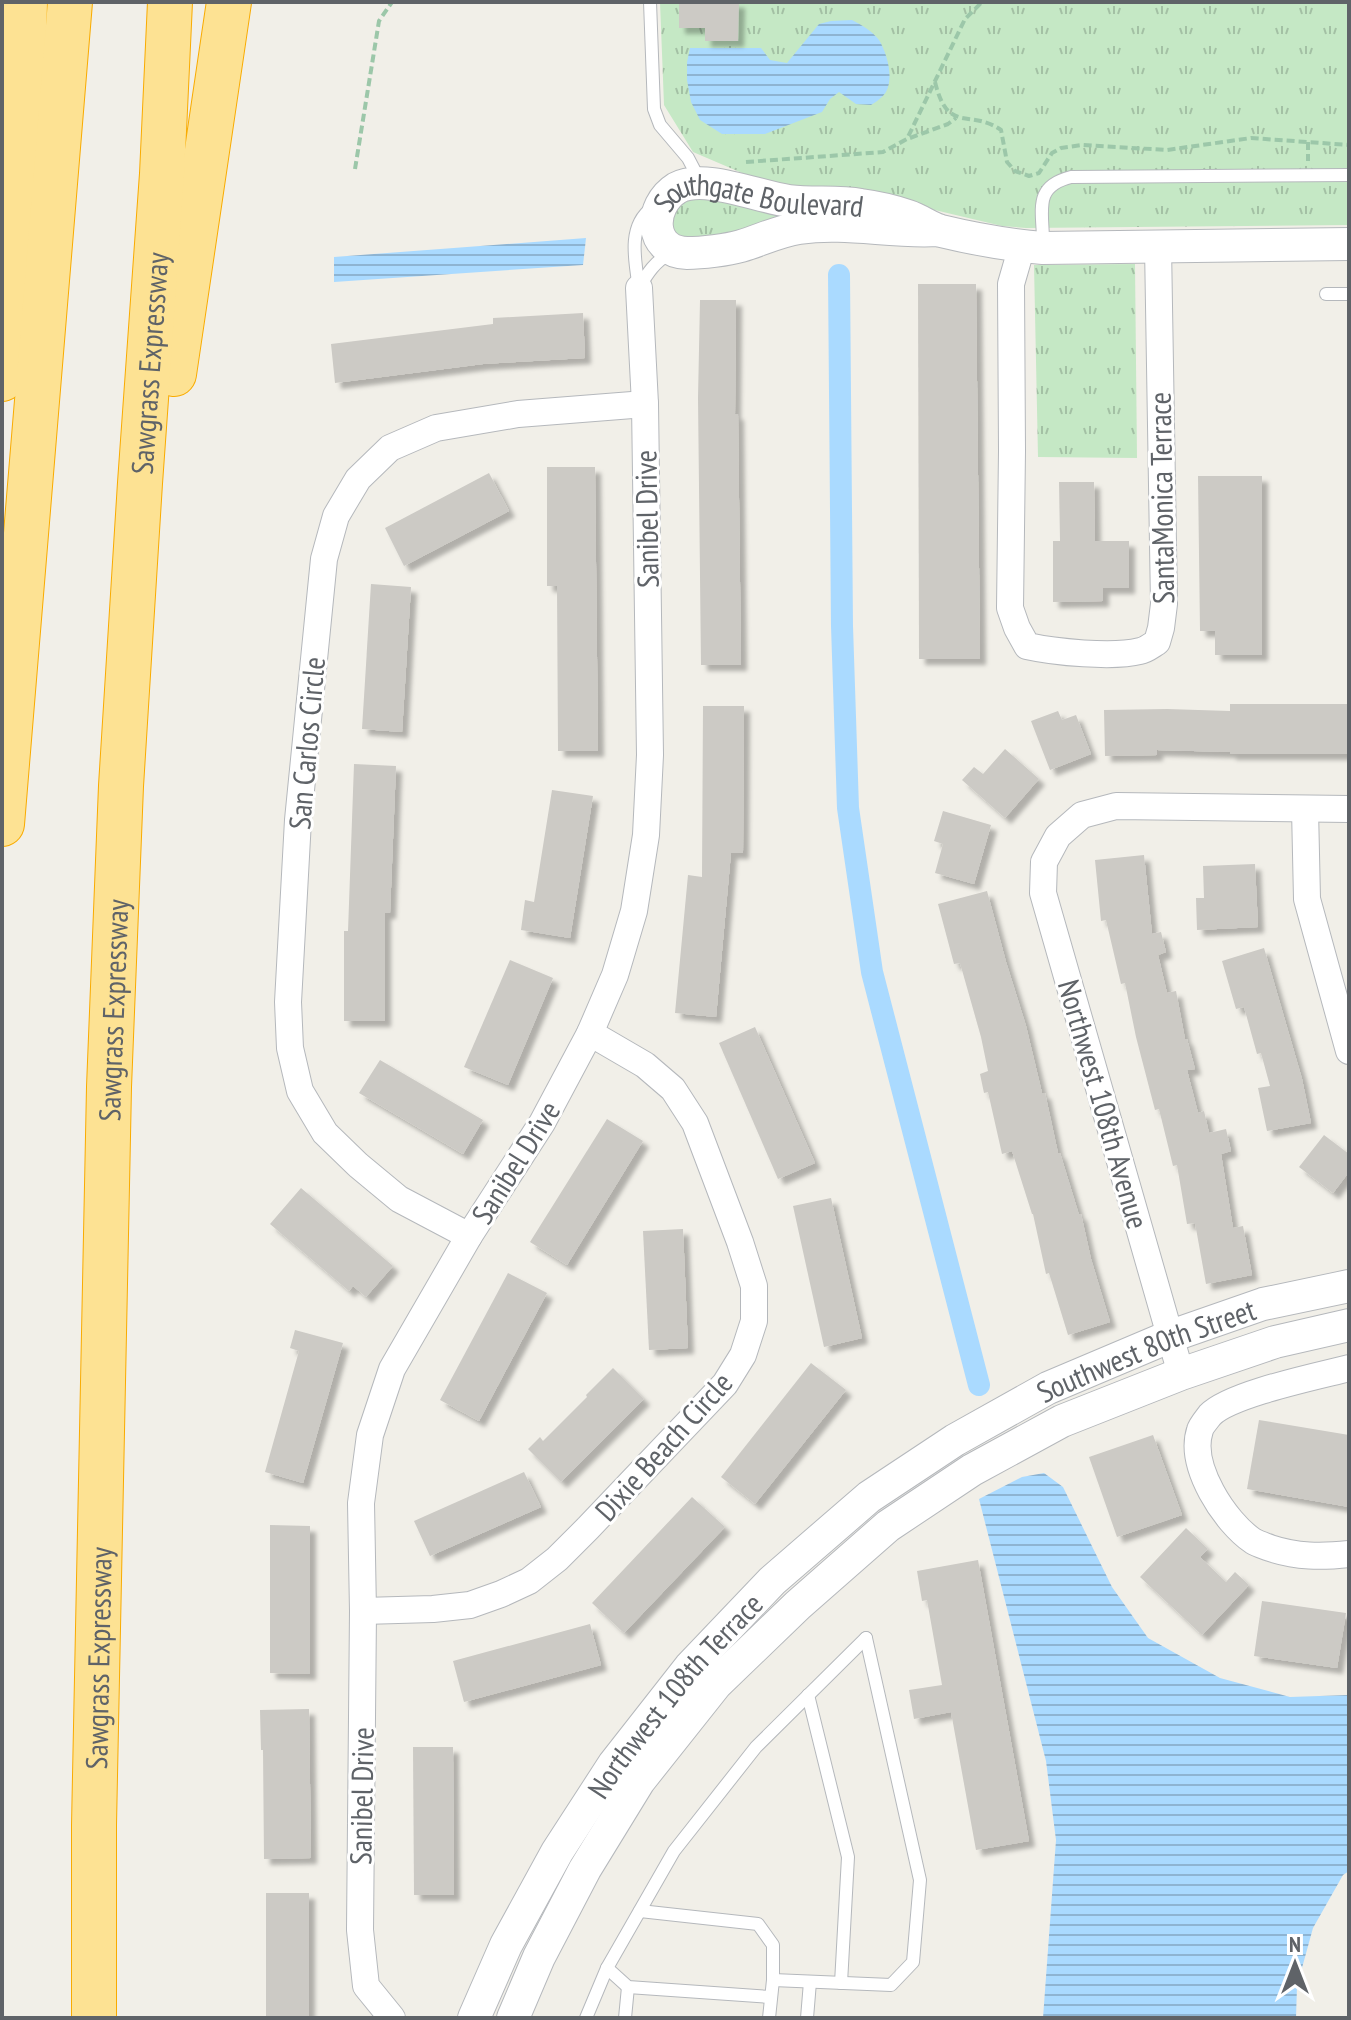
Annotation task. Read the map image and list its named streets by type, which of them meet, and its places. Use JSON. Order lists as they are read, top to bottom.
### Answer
{
  "streets": {
    "highway": ["Sawgrass Expressway"],
    "street": [
      "Southgate Boulevard",
      "SantaMonica Terrace",
      "Sanibel Drive",
      "San Carlos Circle",
      "Northwest 108th Avenue",
      "Southwest 80th Street",
      "Dixie Beach Circle",
      "Northwest 108th Terrace"
    ]
  },
  "crossings": [
    ["Southgate Boulevard", "SantaMonica Terrace"],
    ["Southgate Boulevard", "Sanibel Drive"],
    ["Sanibel Drive", "San Carlos Circle"],
    ["Sanibel Drive", "Dixie Beach Circle"],
    ["Northwest 108th Avenue", "Southwest 80th Street"],
    ["Southwest 80th Street", "Northwest 108th Terrace"]
  ],
  "north": "top"
}
